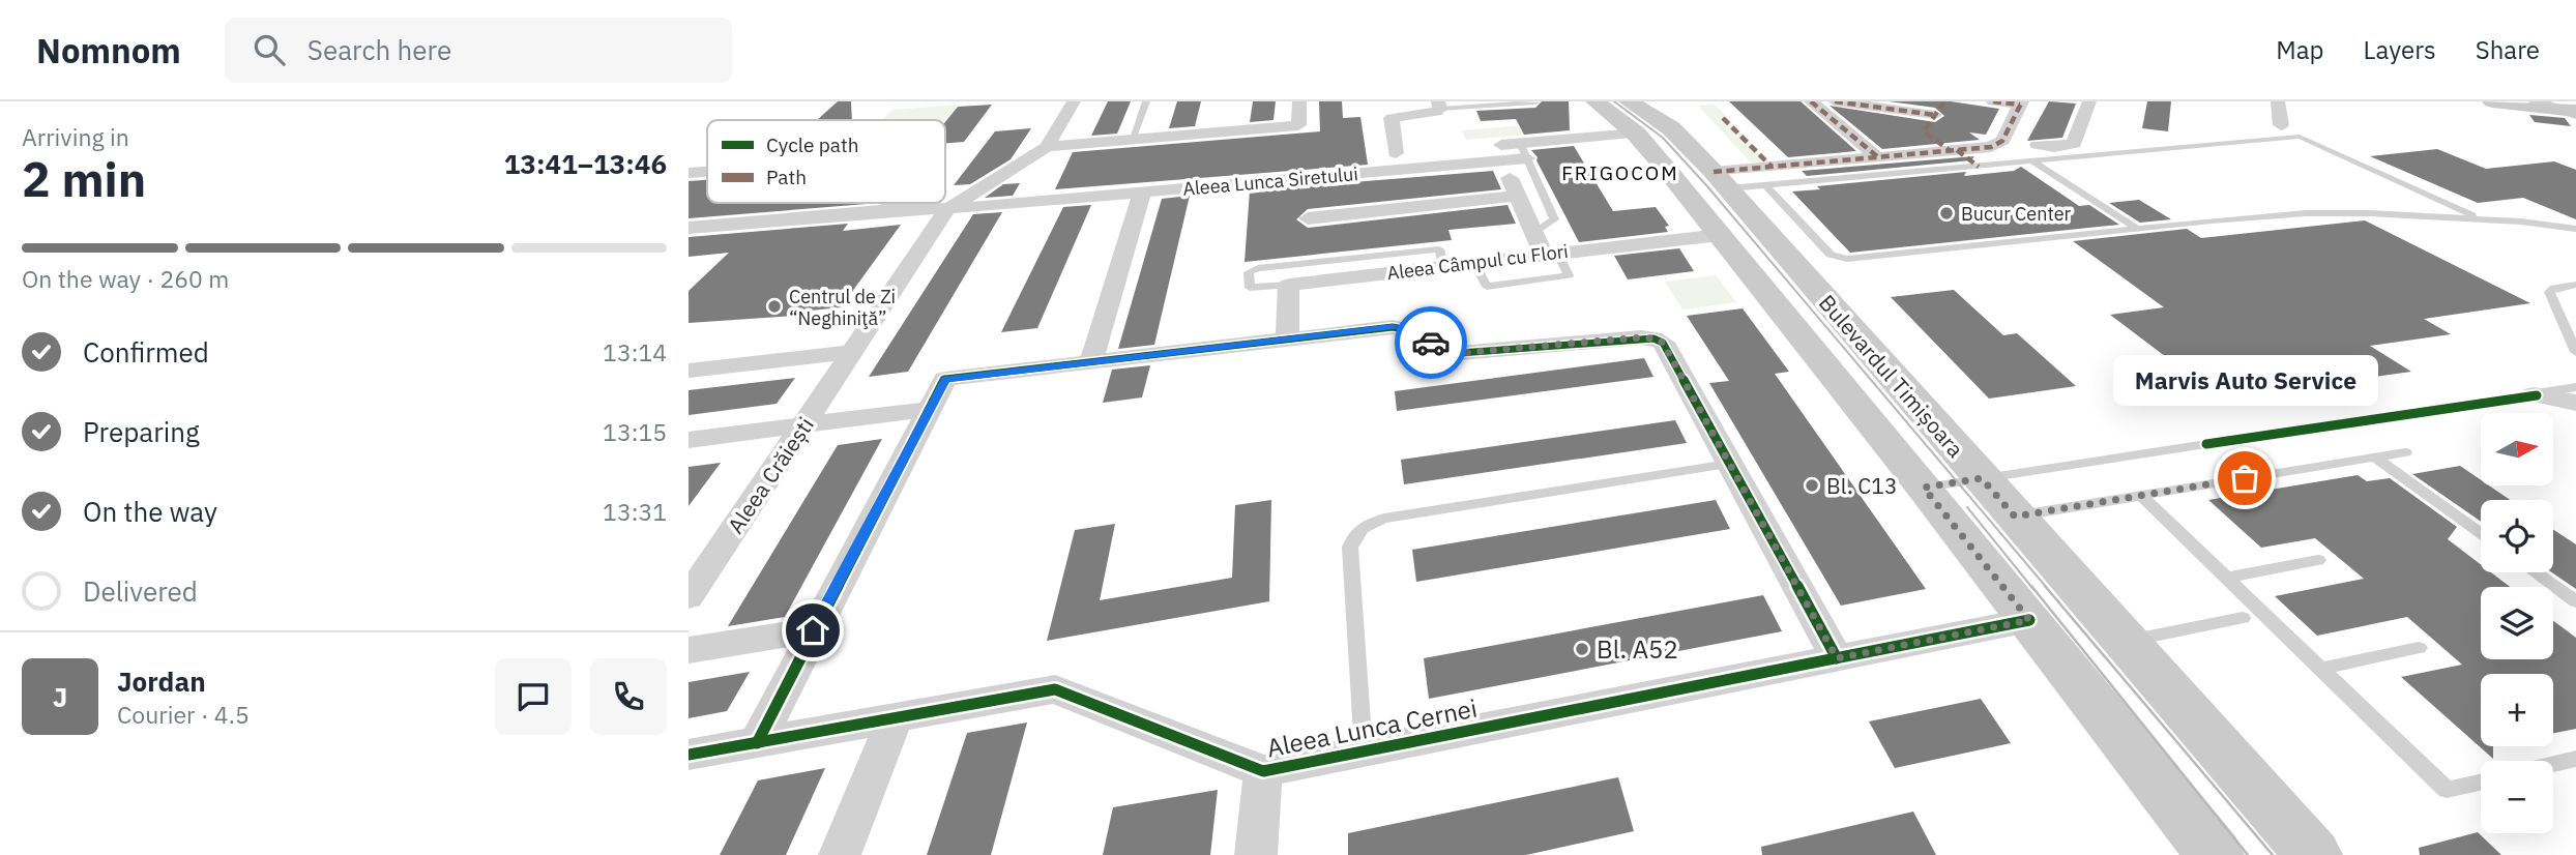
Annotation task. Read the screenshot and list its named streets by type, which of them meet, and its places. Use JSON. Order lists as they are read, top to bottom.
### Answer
{
  "streets": {
    "main road": ["Bulevardul Timișoara"],
    "street": [
      "Aleea Lunca Siretului",
      "Aleea Câmpul cu Flori",
      "Aleea Crăiești",
      "Aleea Lunca Cernei"
    ]
  },
  "crossings": [
    ["Aleea Lunca Siretului", "Bulevardul Timișoara"],
    ["Aleea Lunca Siretului", "Aleea Crăiești"],
    ["Aleea Câmpul cu Flori", "Bulevardul Timișoara"],
    ["Bulevardul Timișoara", "Aleea Lunca Cernei"]
  ],
  "districts": ["FRIGOCOM"],
  "places": [
    "Bucur Center",
    "Centrul de Zi “Neghiniţă”",
    "Marvis Auto Service",
    "Bl. C13",
    "Bl. A52"
  ],
  "legend": ["Cycle path", "Path"],
  "north": "right",
  "page": {
    "header": "Nomnom",
    "search": "Search here",
    "nav": ["Map", "Layers", "Share"],
    "heading": ["2 min", "Arriving in", "13:41–13:46"],
    "panel": ["Jordan", "Courier · 4.5"],
    "bar": "On the way · 260 m",
    "list": [
      ["Confirmed", "13:14"],
      ["Preparing", "13:15"],
      ["On the way", "13:31"],
      "Delivered"
    ],
    "bubble": "Marvis Auto Service",
    "map_buttons": ["+", "−"],
    "round": "J"
  }
}
